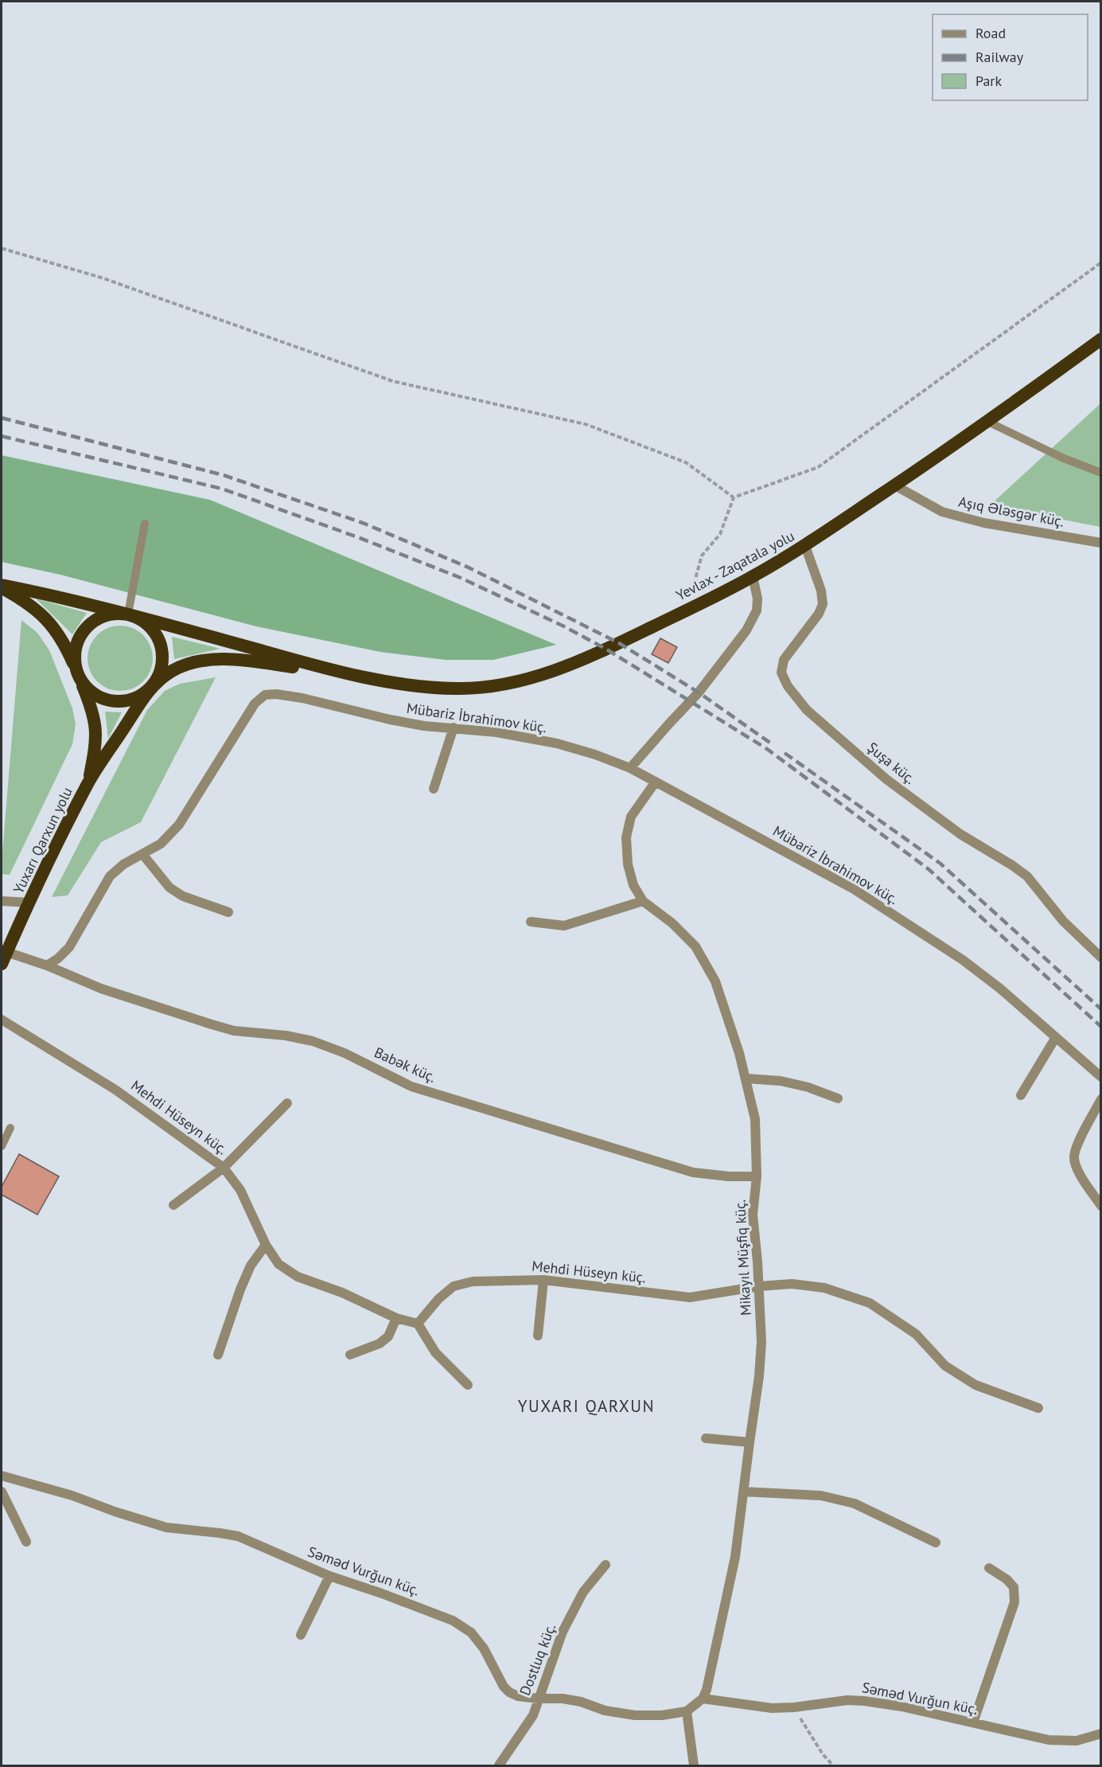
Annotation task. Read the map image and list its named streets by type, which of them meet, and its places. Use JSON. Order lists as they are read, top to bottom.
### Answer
{
  "streets": {
    "highway": ["Yevlax - Zaqatala yolu", "Yuxarı Qarxun yolu"],
    "street": [
      "Aşıq Ələsgər küç.",
      "Mübariz İbrahimov küç.",
      "Şuşa küç.",
      "Babək küç.",
      "Mehdi Hüseyn küç.",
      "Mikayıl Müşfiq küç.",
      "Səməd Vurğun küç.",
      "Dostluq küç."
    ]
  },
  "crossings": [
    ["Aşıq Ələsgər küç.", "Yevlax - Zaqatala yolu"],
    ["Yevlax - Zaqatala yolu", "Şuşa küç."],
    ["Mübariz İbrahimov küç.", "Babək küç."],
    ["Mübariz İbrahimov küç.", "Mikayıl Müşfiq küç."],
    ["Babək küç.", "Mikayıl Müşfiq küç."],
    ["Mehdi Hüseyn küç.", "Mikayıl Müşfiq küç."],
    ["Mikayıl Müşfiq küç.", "Səməd Vurğun küç."],
    ["Səməd Vurğun küç.", "Dostluq küç."]
  ],
  "districts": ["YUXARI QARXUN"],
  "legend": ["Road", "Railway", "Park"]
}
